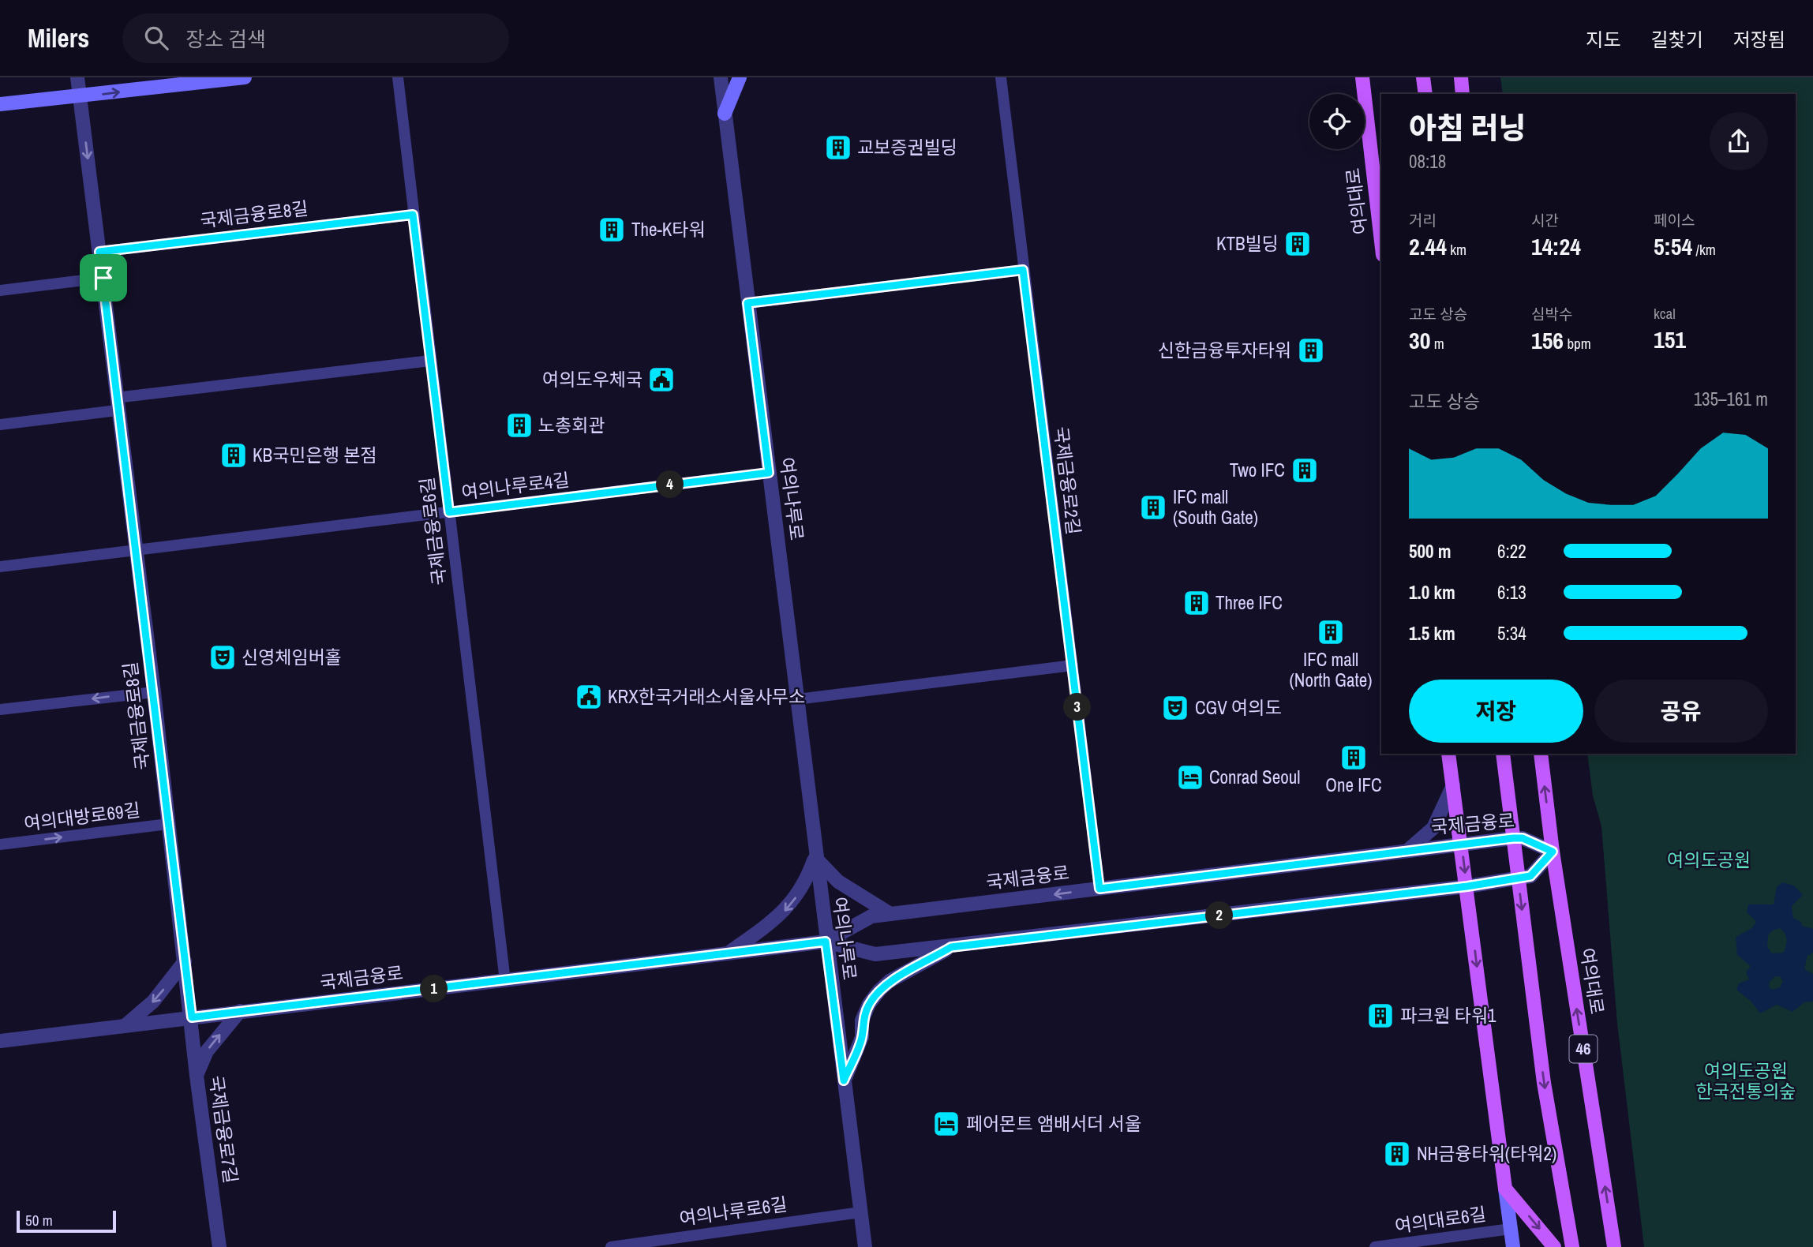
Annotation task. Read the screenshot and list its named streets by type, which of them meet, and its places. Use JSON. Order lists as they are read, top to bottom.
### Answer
{
  "streets": {
    "main road": ["여의대로", "46"],
    "street": [
      "국제금융로8길",
      "국제금융로2길",
      "여의나루로4길",
      "여의나루로",
      "국제금융로6길",
      "여의대방로69길",
      "국제금융로",
      "국제금융로7길",
      "여의나루로6길",
      "여의대로6길"
    ]
  },
  "crossings": [
    ["여의대로", "국제금융로"],
    ["국제금융로8길", "여의나루로4길"],
    ["국제금융로8길", "국제금융로6길"],
    ["국제금융로8길", "여의대방로69길"],
    ["국제금융로8길", "국제금융로"],
    ["국제금융로8길", "국제금융로7길"],
    ["국제금융로2길", "국제금융로"],
    ["여의나루로4길", "여의나루로"],
    ["여의나루로4길", "국제금융로6길"],
    ["여의나루로", "국제금융로"],
    ["여의나루로", "여의나루로6길"],
    ["국제금융로6길", "국제금융로"],
    ["국제금융로", "국제금융로7길"]
  ],
  "one_way": ["여의대방로69길"],
  "parks": ["여의도공원", "여의도공원 한국전통의숲"],
  "places": {
    "building": [
      "교보증권빌딩",
      "The-K타워",
      "KTB빌딩",
      "신한금융투자타워",
      "노총회관",
      "KB국민은행 본점",
      "Two IFC",
      "IFC mall (South Gate)",
      "Three IFC",
      "IFC mall (North Gate)",
      "One IFC",
      "파크원 타워1",
      "NH금융타워(타워2)"
    ],
    "public building": ["여의도우체국", "KRX한국거래소서울사무소"],
    "theatre": ["신영체임버홀", "CGV 여의도"],
    "hotel": ["Conrad Seoul", "페어몬트 앰배서더 서울"]
  },
  "scale_bar": "50 m",
  "page": {
    "header": "Milers",
    "search": "장소 검색",
    "nav": ["지도", "길찾기", "저장됨"],
    "heading": ["아침 러닝", "08:18"],
    "stats": [
      ["거리", "2.44 km"],
      ["시간", "14:24"],
      ["페이스", "5:54 /km"],
      ["고도 상승", "30 m"],
      ["심박수", "156 bpm"],
      ["kcal", "151"]
    ],
    "chart": ["고도 상승", "135–161 m"],
    "pins": [
      "4",
      "3",
      "2",
      "1"
    ],
    "list": [
      {
        "name": "500 m",
        "note": "6:22"
      },
      {
        "name": "1.0 km",
        "note": "6:13"
      },
      {
        "name": "1.5 km",
        "note": "5:34"
      }
    ],
    "buttons": ["저장", "공유"],
    "scale": "50 m"
  }
}
